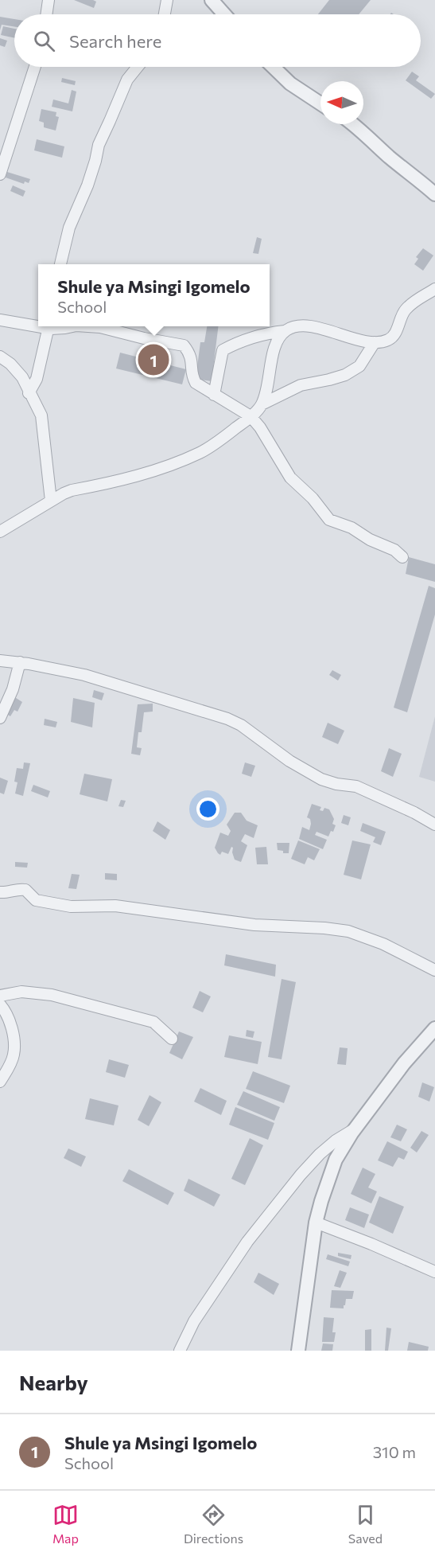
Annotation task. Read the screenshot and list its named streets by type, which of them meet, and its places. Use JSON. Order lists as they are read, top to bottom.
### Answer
{
  "north": "left",
  "page": {
    "search": "Search here",
    "popup": ["Shule ya Msingi Igomelo", "School"],
    "pins": "1",
    "heading": "Nearby",
    "list": [
      {
        "mark": "1",
        "name": "Shule ya Msingi Igomelo",
        "note": "School",
        "value": "310 m"
      }
    ],
    "nav": ["Map", "Directions", "Saved"]
  }
}
